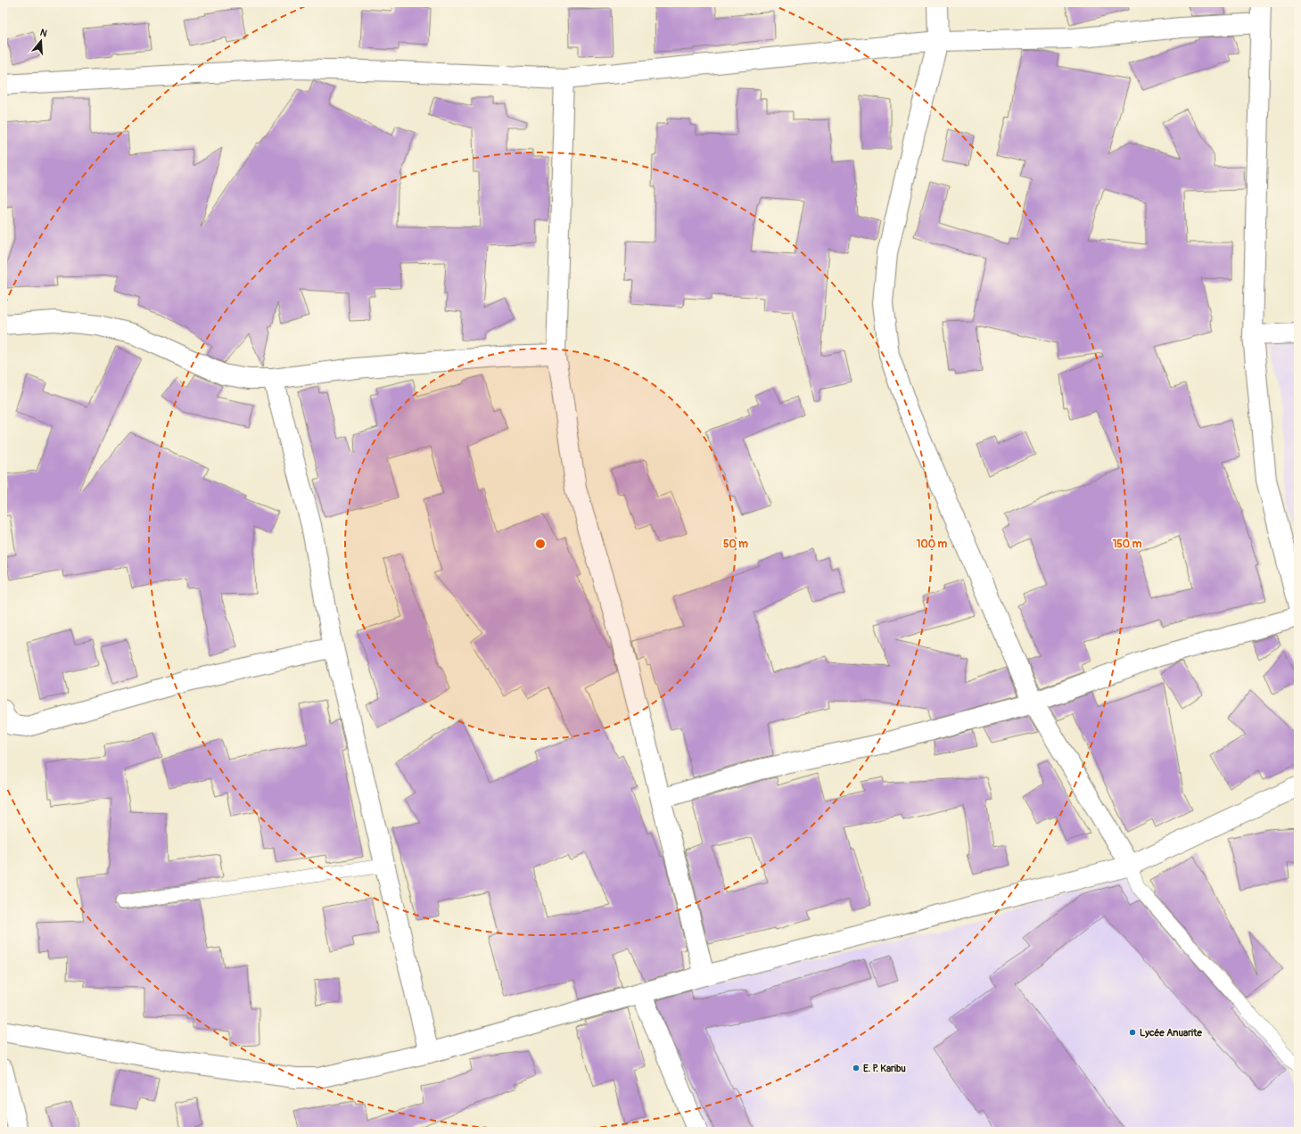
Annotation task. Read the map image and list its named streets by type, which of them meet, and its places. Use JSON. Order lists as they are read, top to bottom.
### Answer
{
  "places": ["Lycée Anuarite", "E. P. Karibu"],
  "north": "top",
  "rings": ["50 m", "100 m", "150 m"]
}
